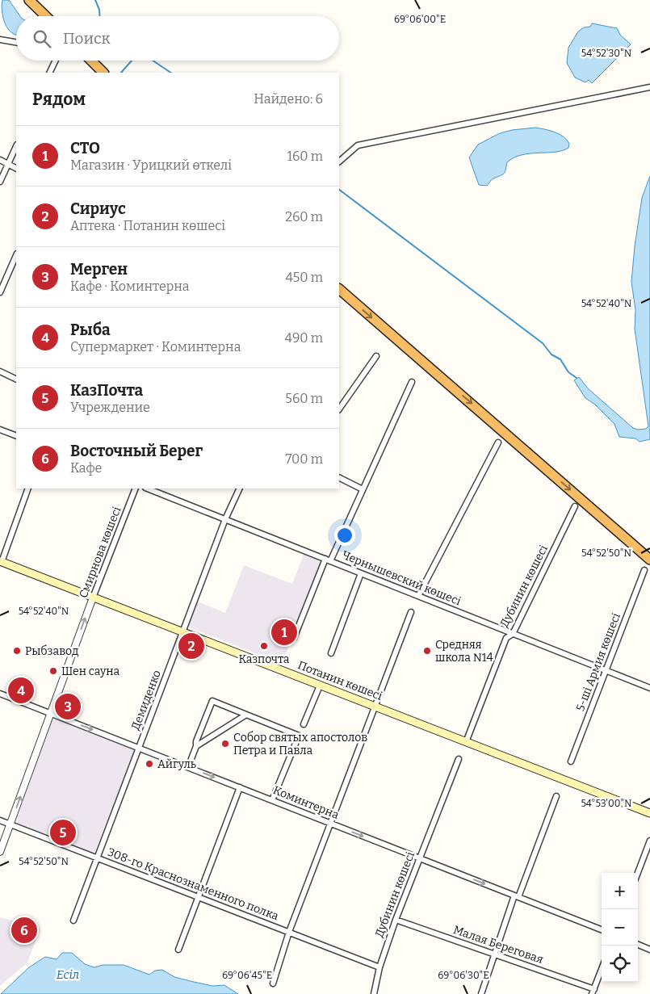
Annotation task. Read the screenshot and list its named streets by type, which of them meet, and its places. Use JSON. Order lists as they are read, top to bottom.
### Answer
{
  "streets": {
    "main road": ["Потанин көшесі"],
    "street": [
      "Смирнова көшесі",
      "Чернышевский көшесі",
      "Дубинин көшесі",
      "5-ші Армия көшесі",
      "Демиденко",
      "Коминтерна",
      "308-го Краснознаменного полка",
      "Малая Береговая"
    ]
  },
  "crossings": [
    ["Смирнова көшесі", "Потанин көшесі"],
    ["Смирнова көшесі", "Коминтерна"],
    ["Смирнова көшесі", "308-го Краснознаменного полка"],
    ["Чернышевский көшесі", "Дубинин көшесі"],
    ["Чернышевский көшесі", "5-ші Армия көшесі"],
    ["Чернышевский көшесі", "Демиденко"],
    ["Дубинин көшесі", "Потанин көшесі"],
    ["Дубинин көшесі", "Коминтерна"],
    ["Дубинин көшесі", "308-го Краснознаменного полка"],
    ["Дубинин көшесі", "Малая Береговая"],
    ["Потанин көшесі", "Демиденко"],
    ["Демиденко", "Коминтерна"],
    ["Демиденко", "308-го Краснознаменного полка"]
  ],
  "one_way": ["Смирнова көшесі", "Коминтерна"],
  "water": ["Есіл"],
  "places": [
    "Казпочта",
    "Рыбзавод",
    "Средняя школа N14",
    "Шен сауна",
    "Собор святых апостолов Петра и Павла",
    "Айгуль"
  ],
  "page": {
    "search": "Поиск",
    "heading": ["Рядом", "Найдено: 6"],
    "list": [
      {
        "mark": "1",
        "name": "СТО",
        "note": "Магазин · Урицкий өткелі",
        "value": "160 m"
      },
      {
        "mark": "2",
        "name": "Сириус",
        "note": "Аптека · Потанин көшесі",
        "value": "260 m"
      },
      {
        "mark": "3",
        "name": "Мерген",
        "note": "Кафе · Коминтерна",
        "value": "450 m"
      },
      {
        "mark": "4",
        "name": "Рыба",
        "note": "Супермаркет · Коминтерна",
        "value": "490 m"
      },
      {
        "mark": "5",
        "name": "КазПочта",
        "note": "Учреждение",
        "value": "560 m"
      },
      {
        "mark": "6",
        "name": "Восточный Берег",
        "note": "Кафе",
        "value": "700 m"
      }
    ],
    "pins": [
      "1",
      "2",
      "4",
      "3",
      "5",
      "6"
    ],
    "map_buttons": ["+", "−"]
  },
  "coordinates": [
    "69°06'00\"E",
    "54°52'30\"N",
    "54°52'40\"N",
    "54°52'50\"N",
    "54°53'00\"N",
    "69°06'45\"E",
    "69°06'30\"E"
  ]
}
